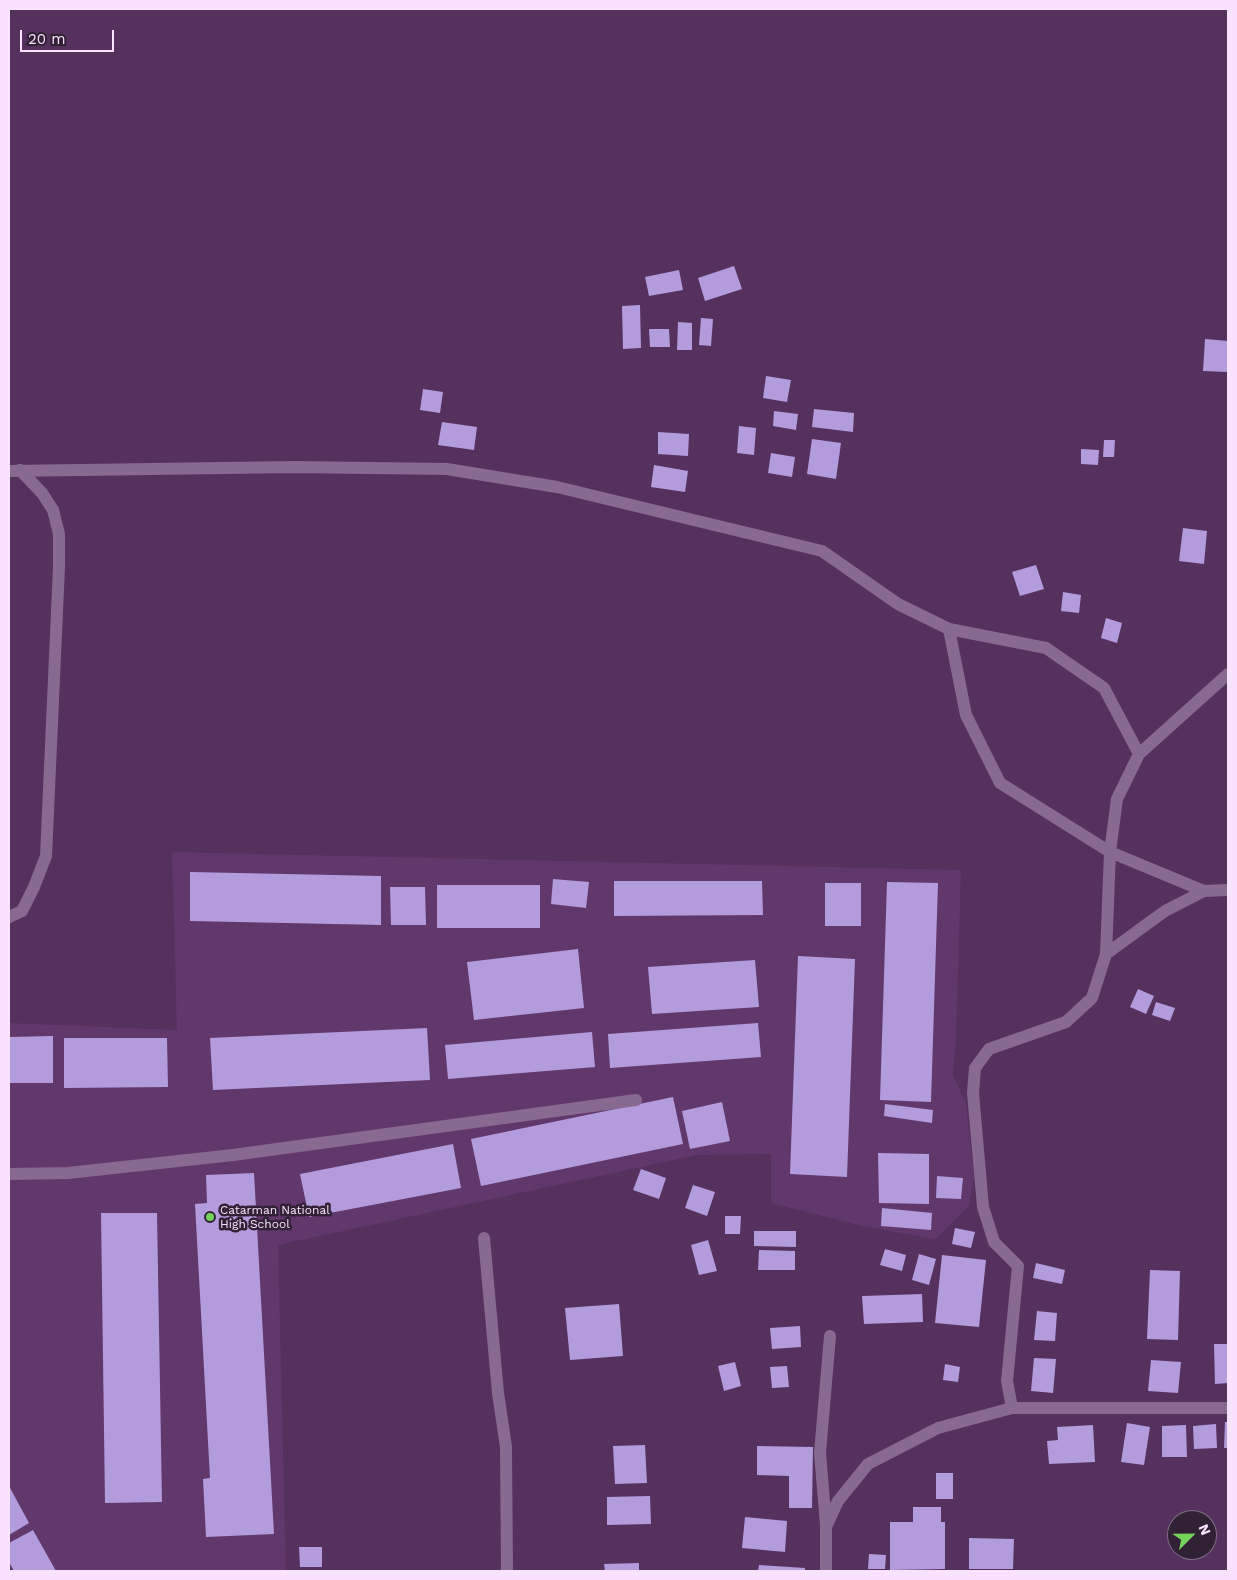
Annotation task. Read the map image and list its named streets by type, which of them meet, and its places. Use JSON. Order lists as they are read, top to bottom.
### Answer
{
  "places": ["Catarman National High School"],
  "scale_bar": "20 m",
  "north": "top right"
}
